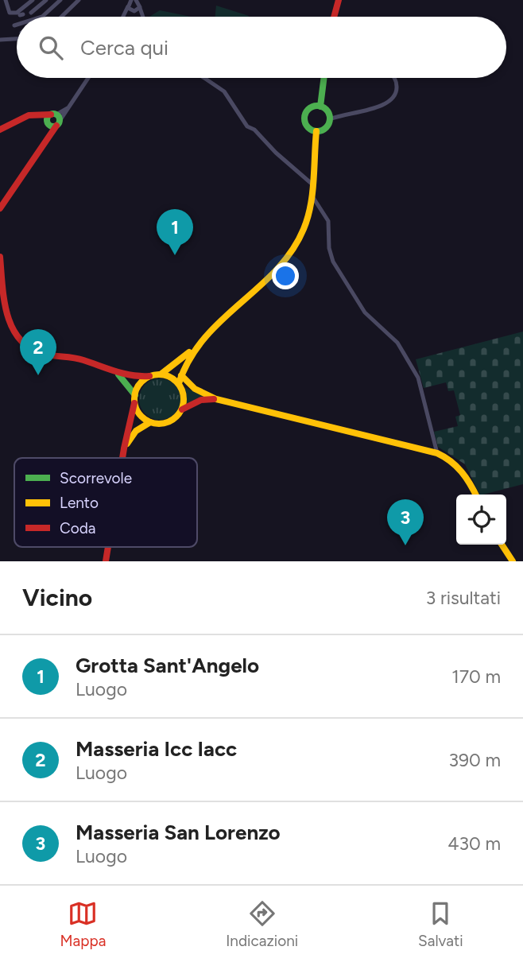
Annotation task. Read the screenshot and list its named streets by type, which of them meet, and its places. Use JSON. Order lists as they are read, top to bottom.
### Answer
{
  "legend": ["Scorrevole", "Lento", "Coda"],
  "page": {
    "search": "Cerca qui",
    "pins": ["1", "2", "3"],
    "heading": ["Vicino", "3 risultati"],
    "list": [
      {
        "mark": "1",
        "name": "Grotta Sant'Angelo",
        "note": "Luogo",
        "value": "170 m"
      },
      {
        "mark": "2",
        "name": "Masseria Icc Iacc",
        "note": "Luogo",
        "value": "390 m"
      },
      {
        "mark": "3",
        "name": "Masseria San Lorenzo",
        "note": "Luogo",
        "value": "430 m"
      }
    ],
    "nav": ["Mappa", "Indicazioni", "Salvati"]
  }
}
